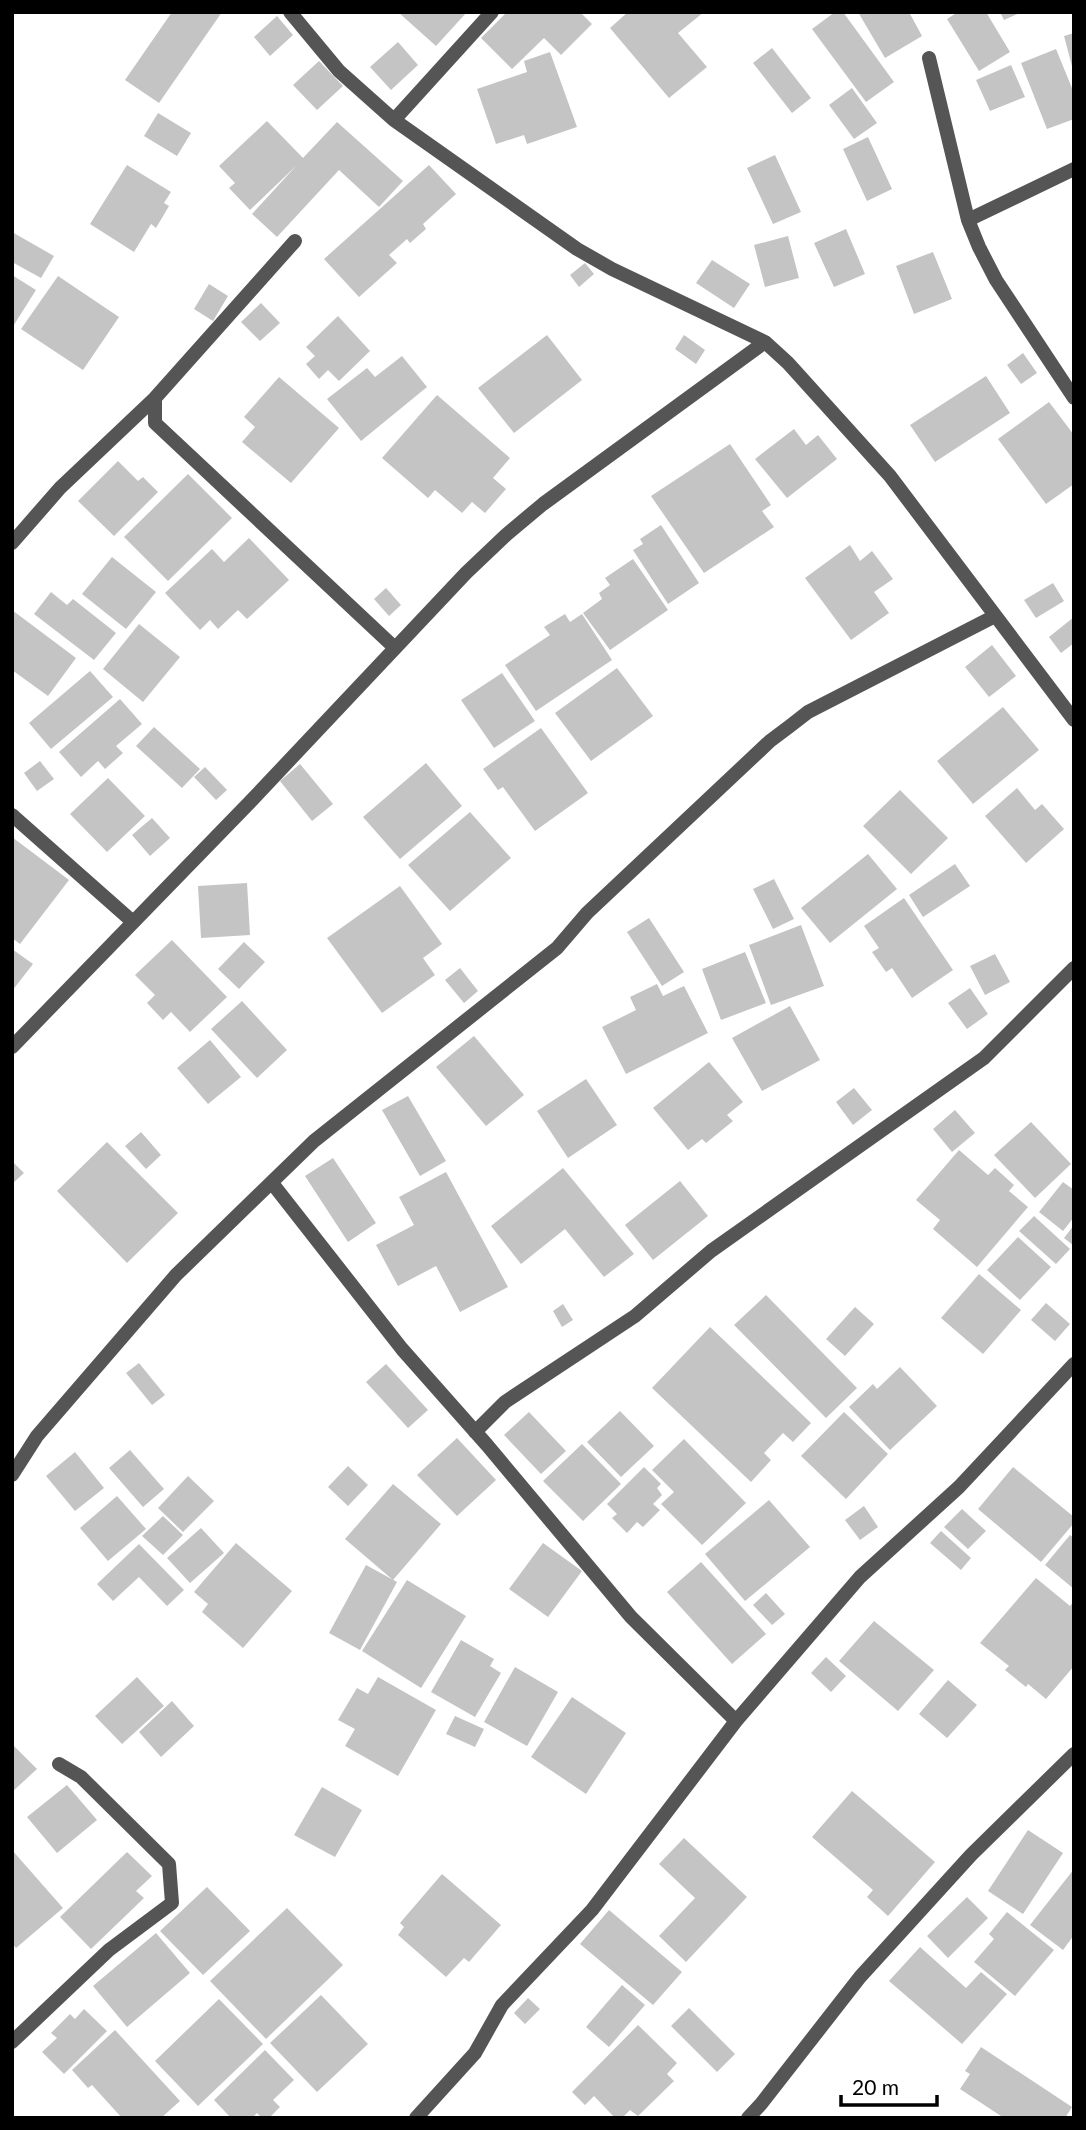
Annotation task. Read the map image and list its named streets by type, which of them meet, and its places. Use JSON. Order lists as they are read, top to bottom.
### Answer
{
  "scale_bar": "20 m"
}
